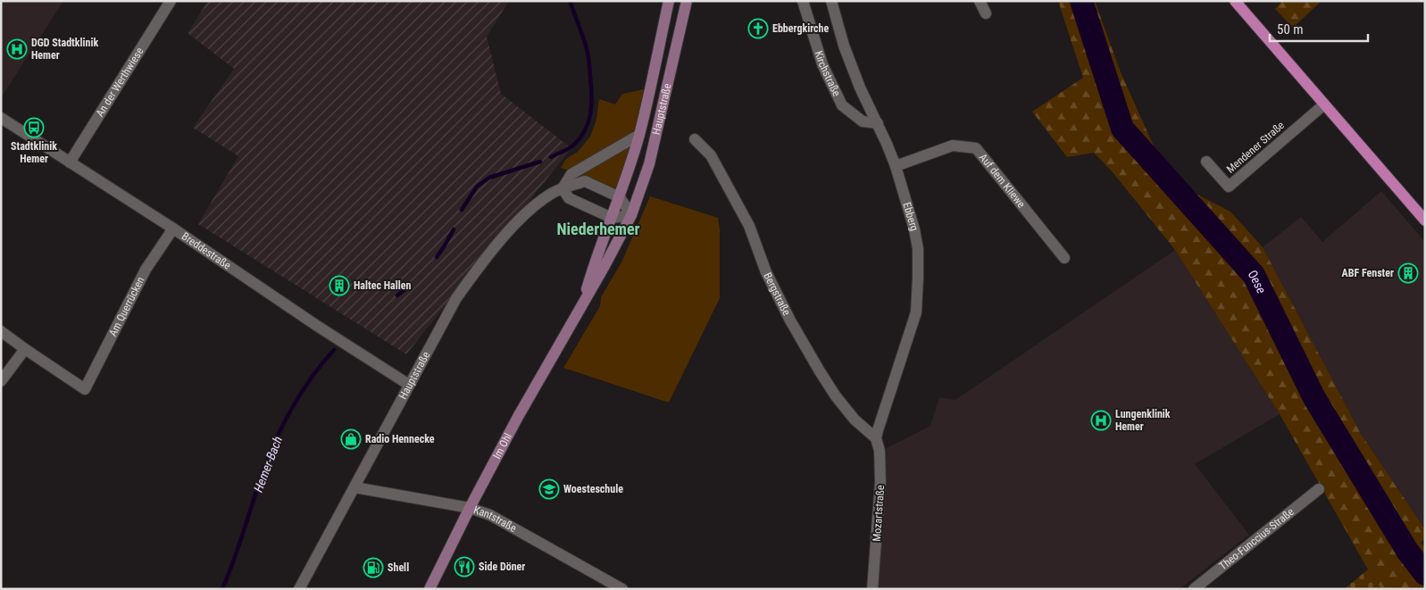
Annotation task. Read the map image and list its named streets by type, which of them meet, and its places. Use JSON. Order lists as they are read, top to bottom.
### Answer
{
  "streets": {
    "main road": ["Hauptstraße", "Im Ohl"],
    "street": [
      "Kirchstraße",
      "An der Werthwiese",
      "Mendener Straße",
      "Auf dem Kliewe",
      "Ebberg",
      "Breddestraße",
      "Bergstraße",
      "Am Querrücken",
      "Mozartstraße",
      "Kantstraße",
      "Theo-Funccius-Straße"
    ]
  },
  "crossings": [
    ["Kirchstraße", "Ebberg"],
    ["An der Werthwiese", "Breddestraße"],
    ["Hauptstraße", "Breddestraße"],
    ["Hauptstraße", "Im Ohl"],
    ["Hauptstraße", "Kantstraße"],
    ["Auf dem Kliewe", "Ebberg"],
    ["Ebberg", "Bergstraße"],
    ["Ebberg", "Mozartstraße"],
    ["Breddestraße", "Am Querrücken"],
    ["Bergstraße", "Mozartstraße"],
    ["Im Ohl", "Kantstraße"]
  ],
  "districts": ["Niederhemer"],
  "water": ["Oese", "Hemer-Bach"],
  "places": {
    "church": ["Ebbergkirche"],
    "hospital": ["DGD Stadtklinik Hemer", "Lungenklinik Hemer"],
    "bus stop": ["Stadtklinik Hemer"],
    "building": ["ABF Fenster", "Haltec Hallen"],
    "shop": ["Radio Hennecke"],
    "school or university": ["Woesteschule"],
    "restaurant": ["Side Döner"],
    "fuel station": ["Shell"]
  },
  "scale_bar": "50 m"
}
